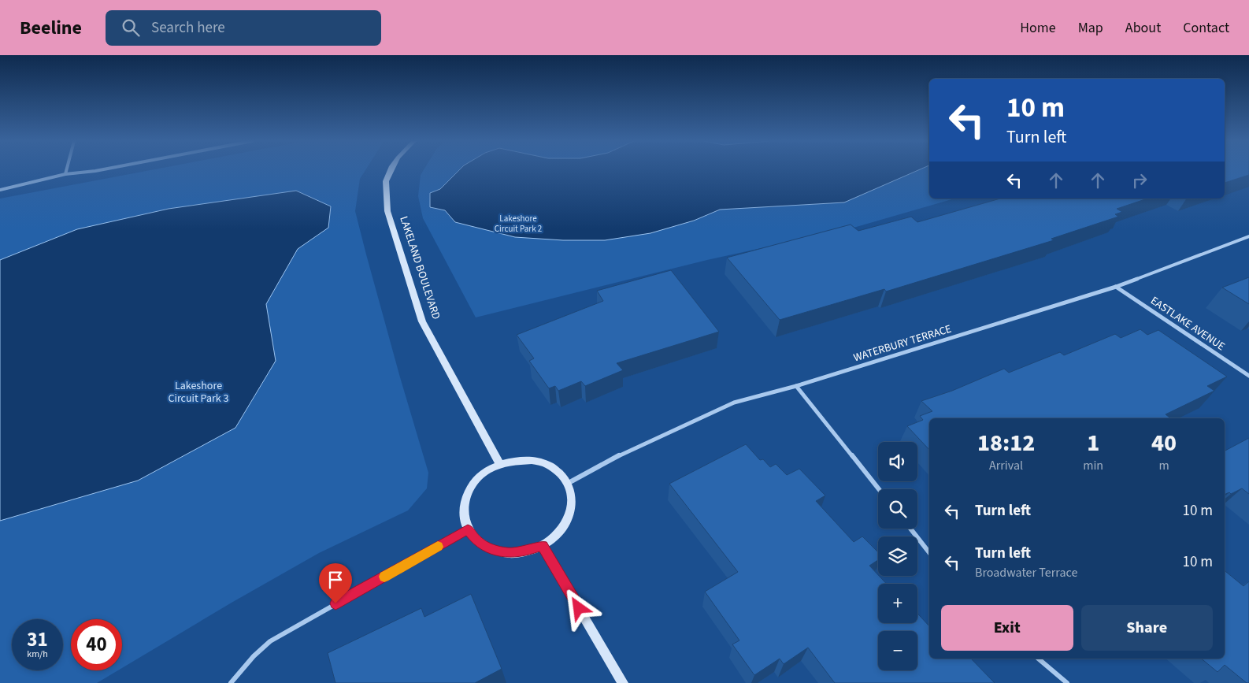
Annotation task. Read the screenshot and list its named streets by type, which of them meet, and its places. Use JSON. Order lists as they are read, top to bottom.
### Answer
{
  "streets": {
    "street": ["LAKELAND BOULEVARD", "EASTLAKE AVENUE", "WATERBURY TERRACE"]
  },
  "crossings": [
    ["LAKELAND BOULEVARD", "WATERBURY TERRACE"],
    ["EASTLAKE AVENUE", "WATERBURY TERRACE"]
  ],
  "parks": ["Lakeshore Circuit Park 2", "Lakeshore Circuit Park 3"],
  "page": {
    "header": "Beeline",
    "search": "Search here",
    "nav": [
      "Home",
      "Map",
      "About",
      "Contact"
    ],
    "turn": ["10 m", "Turn left"],
    "eta": [
      "18:12",
      "Arrival",
      "1",
      "min",
      "40",
      "m"
    ],
    "map_buttons": ["+", "−"],
    "list": [
      {
        "name": "Turn left",
        "value": "10 m"
      },
      {
        "name": "Turn left",
        "note": "Broadwater Terrace",
        "value": "10 m"
      }
    ],
    "buttons": ["Exit", "Share"],
    "speed": "31 km/h",
    "limit": "40"
  }
}
